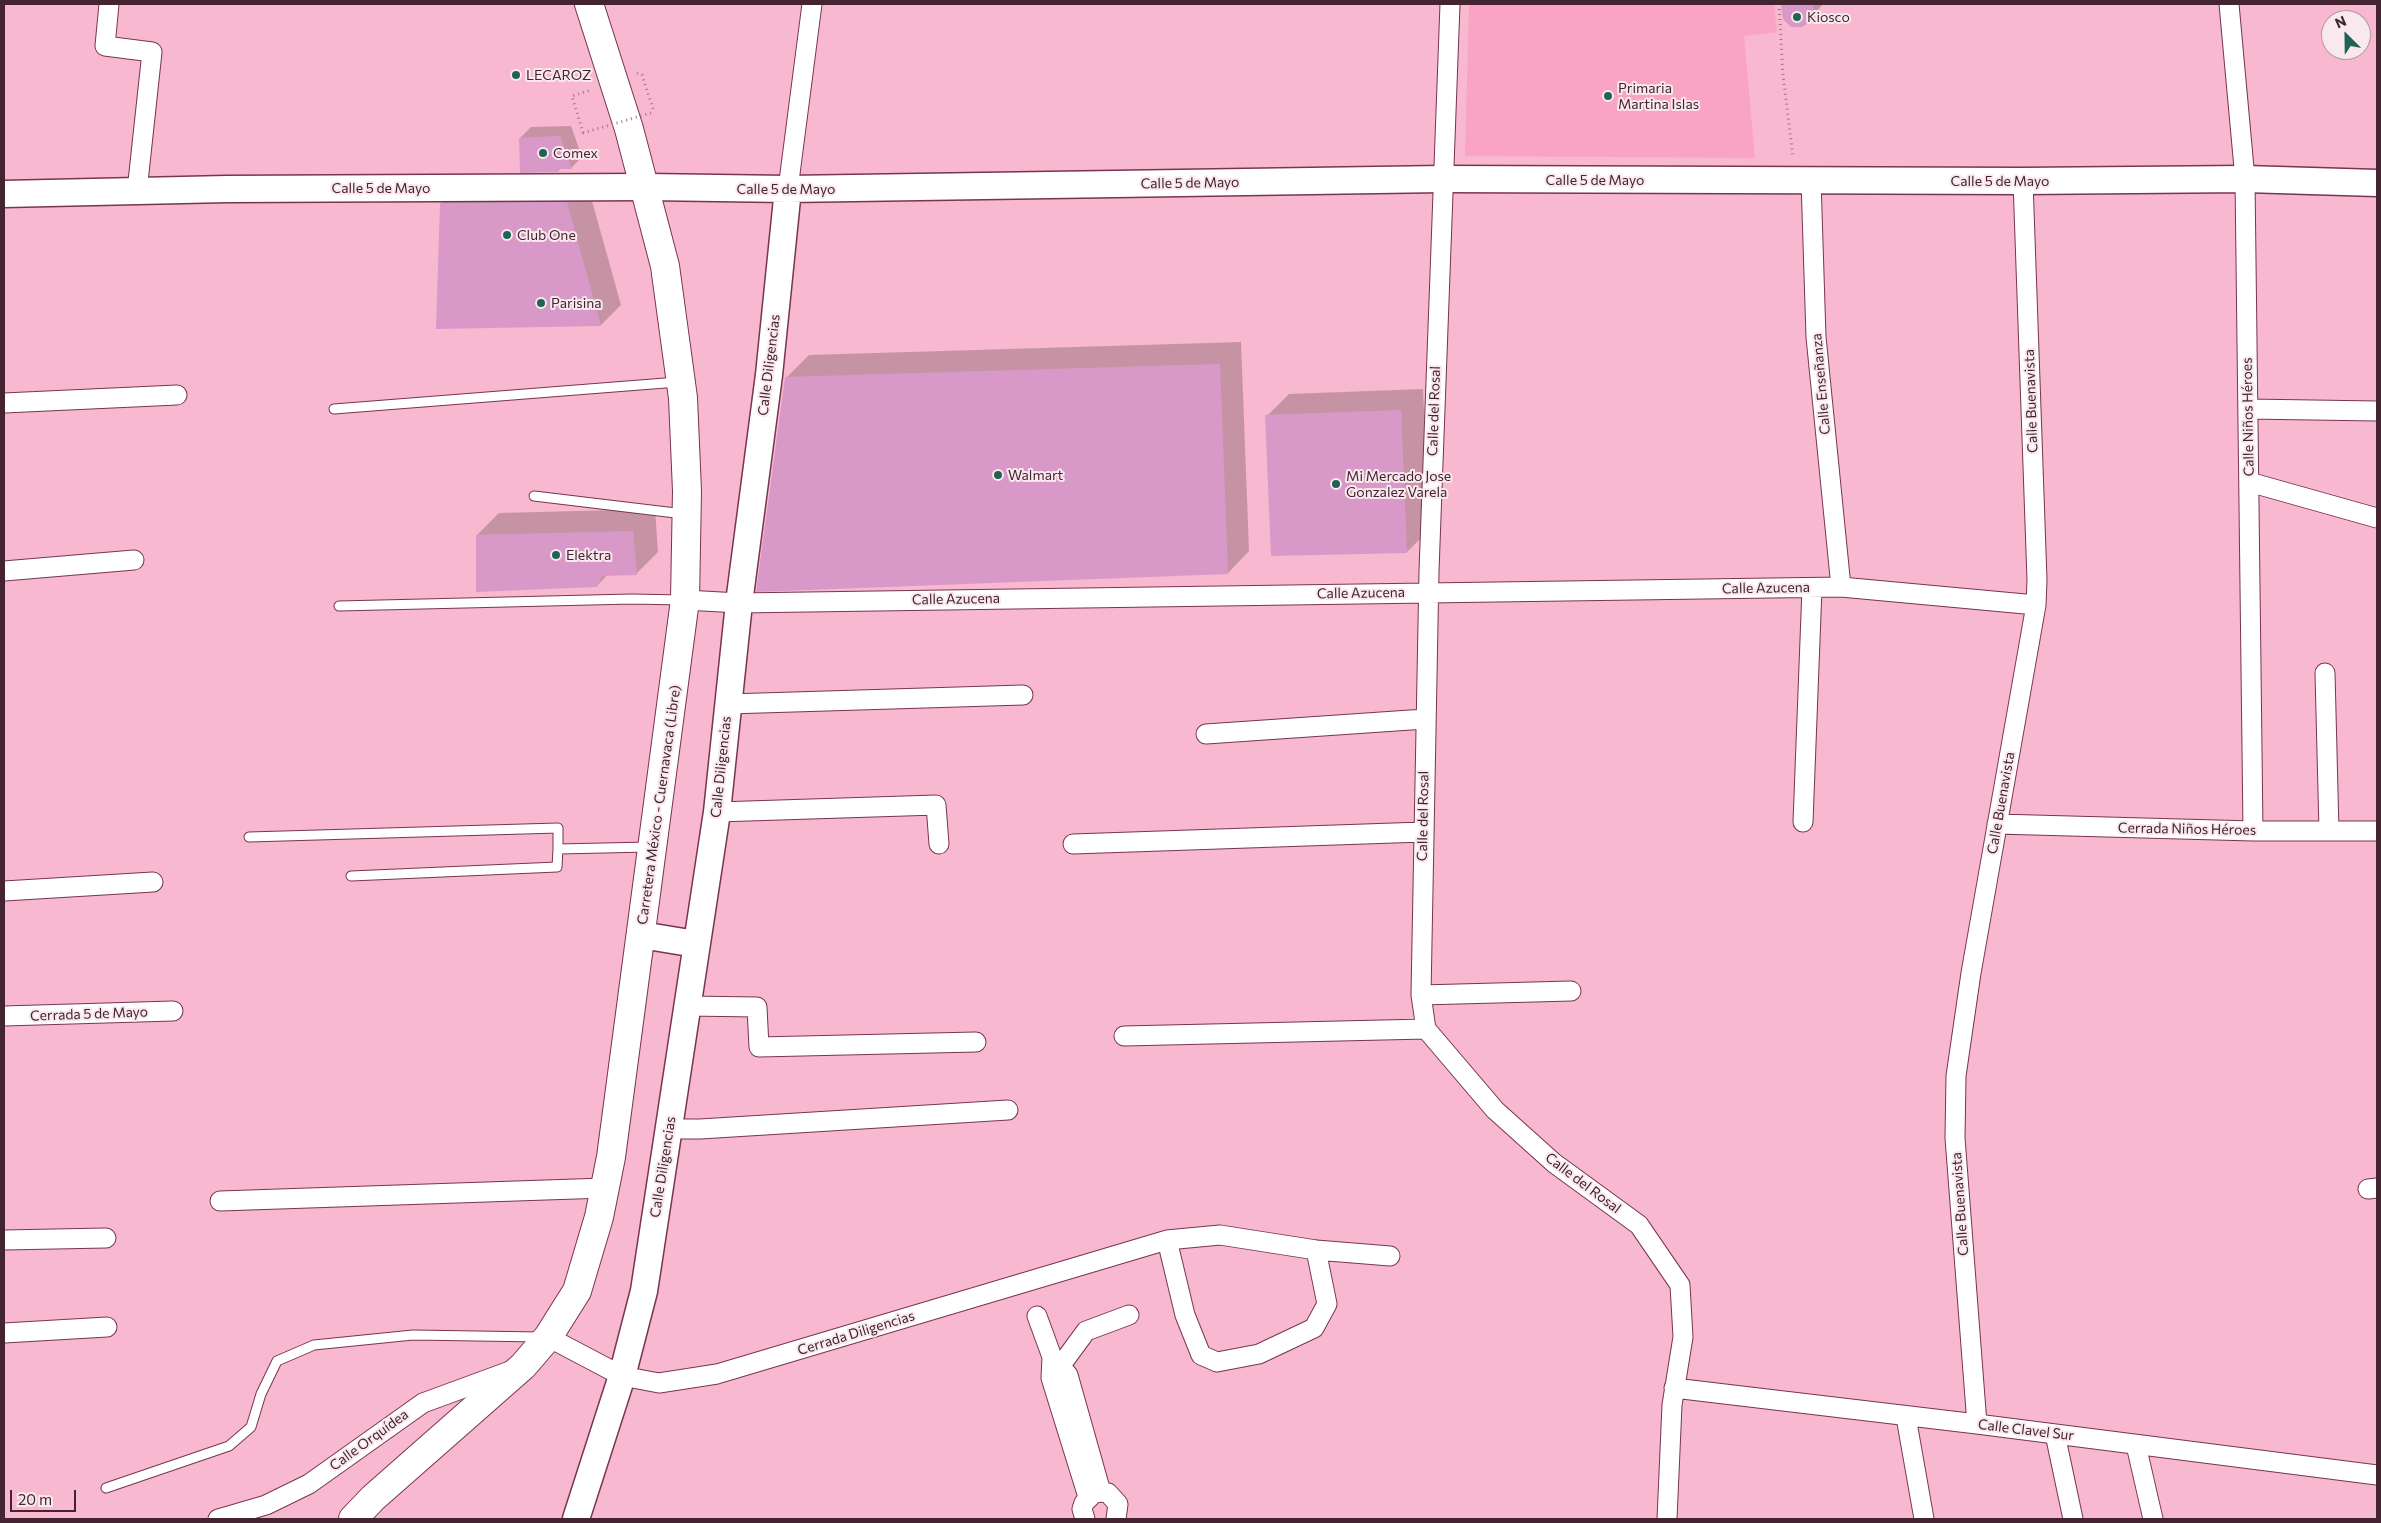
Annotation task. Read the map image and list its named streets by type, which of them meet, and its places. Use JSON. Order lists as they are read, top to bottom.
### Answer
{
  "streets": {
    "main road": ["Carretera México - Cuernavaca (Libre)"],
    "street": [
      "Calle 5 de Mayo",
      "Calle Diligencias",
      "Calle Enseñanza",
      "Calle Buenavista",
      "Calle del Rosal",
      "Calle Niños Héroes",
      "Calle Azucena",
      "Cerrada Niños Héroes",
      "Cerrada 5 de Mayo",
      "Cerrada Diligencias",
      "Calle Clavel Sur",
      "Calle Orquídea"
    ]
  },
  "crossings": [
    ["Calle 5 de Mayo", "Calle Diligencias"],
    ["Calle 5 de Mayo", "Calle Enseñanza"],
    ["Calle 5 de Mayo", "Calle Buenavista"],
    ["Calle 5 de Mayo", "Calle del Rosal"],
    ["Calle 5 de Mayo", "Calle Niños Héroes"],
    ["Calle 5 de Mayo", "Carretera México - Cuernavaca (Libre)"],
    ["Calle Diligencias", "Calle Azucena"],
    ["Calle Diligencias", "Cerrada Diligencias"],
    ["Calle Enseñanza", "Calle Azucena"],
    ["Calle Buenavista", "Calle Azucena"],
    ["Calle Buenavista", "Cerrada Niños Héroes"],
    ["Calle Buenavista", "Calle Clavel Sur"],
    ["Calle del Rosal", "Calle Azucena"],
    ["Calle del Rosal", "Calle Clavel Sur"],
    ["Calle Niños Héroes", "Cerrada Niños Héroes"],
    ["Calle Azucena", "Carretera México - Cuernavaca (Libre)"],
    ["Carretera México - Cuernavaca (Libre)", "Cerrada Diligencias"],
    ["Carretera México - Cuernavaca (Libre)", "Calle Orquídea"]
  ],
  "places": [
    "Kiosco",
    "LECAROZ",
    "Primaria Martina Islas",
    "Comex",
    "Club One",
    "Parisina",
    "Walmart",
    "Mi Mercado Jose Gonzalez Varela",
    "Elektra"
  ],
  "scale_bar": "20 m",
  "north": "top left"
}
